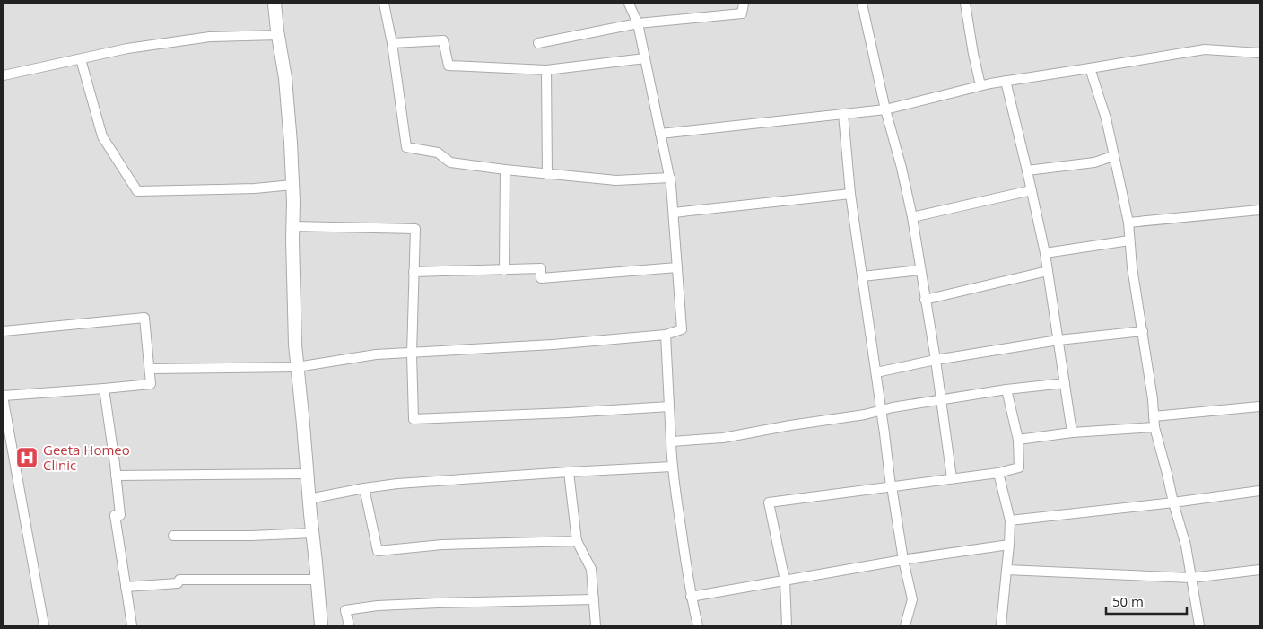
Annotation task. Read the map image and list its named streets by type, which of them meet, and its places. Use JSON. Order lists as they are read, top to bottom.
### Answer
{
  "places": {
    "hospital": ["Geeta Homeo Clinic"]
  },
  "scale_bar": "50 m"
}
